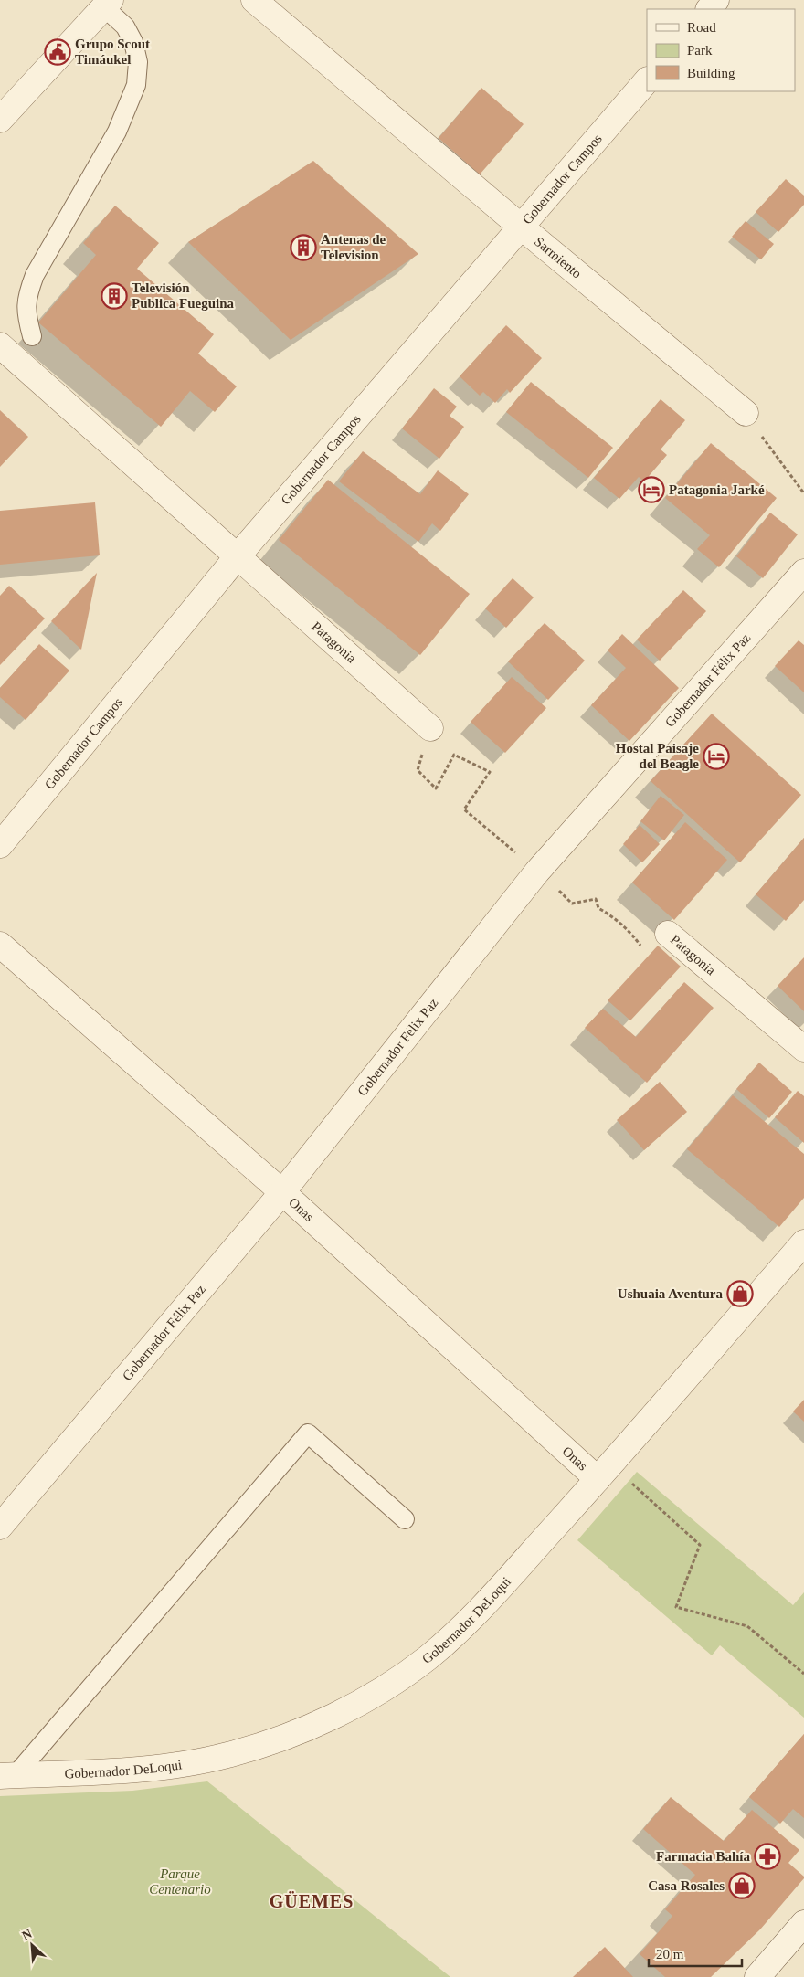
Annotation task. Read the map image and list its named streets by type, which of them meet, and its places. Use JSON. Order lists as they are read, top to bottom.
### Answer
{
  "streets": {
    "street": [
      "Gobernador Campos",
      "Sarmiento",
      "Patagonia",
      "Gobernador Félix Paz",
      "Onas",
      "Gobernador DeLoqui"
    ]
  },
  "crossings": [
    ["Gobernador Campos", "Sarmiento"],
    ["Gobernador Campos", "Patagonia"],
    ["Patagonia", "Gobernador Félix Paz"],
    ["Gobernador Félix Paz", "Onas"],
    ["Onas", "Gobernador DeLoqui"]
  ],
  "districts": ["GÜEMES"],
  "parks": ["Parque Centenario"],
  "places": {
    "public building": ["Grupo Scout Timáukel"],
    "building": ["Antenas de Television", "Televisión Publica Fueguina"],
    "hotel": ["Patagonia Jarké", "Hostal Paisaje del Beagle"],
    "shop": ["Ushuaia Aventura", "Casa Rosales"],
    "pharmacy": ["Farmacia Bahía"]
  },
  "legend": ["Road", "Park", "Building"],
  "scale_bar": "20 m",
  "north": "top left"
}
